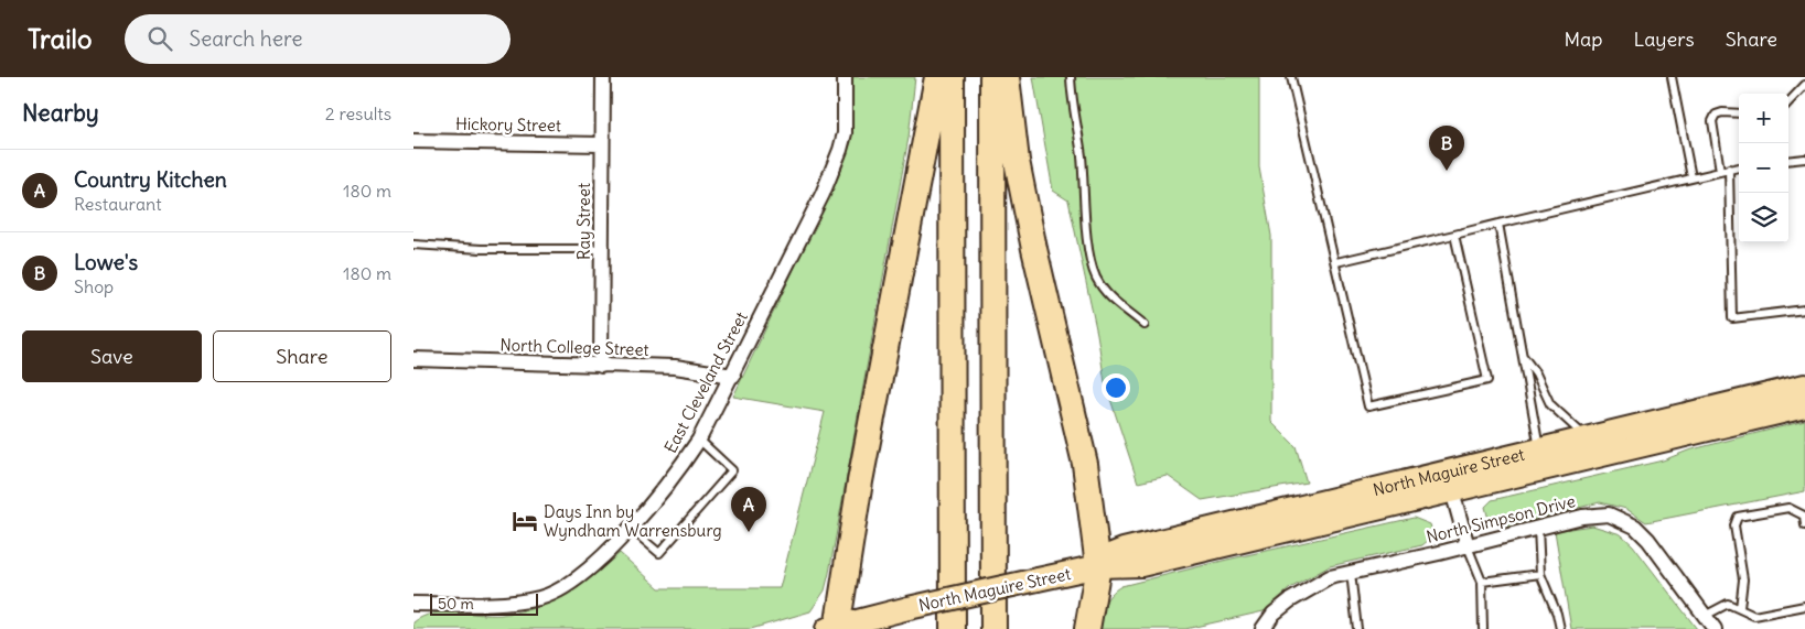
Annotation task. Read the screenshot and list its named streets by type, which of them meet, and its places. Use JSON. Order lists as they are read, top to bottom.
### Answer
{
  "streets": {
    "main road": ["North Maguire Street"],
    "street": [
      "Hickory Street",
      "Ray Street",
      "North College Street",
      "East Cleveland Street",
      "North Simpson Drive"
    ]
  },
  "crossings": [
    ["Hickory Street", "Ray Street"],
    ["Ray Street", "North College Street"],
    ["North College Street", "East Cleveland Street"]
  ],
  "places": {
    "hotel": ["Days Inn by Wyndham Warrensburg"]
  },
  "scale_bar": "50 m",
  "page": {
    "header": "Trailo",
    "search": "Search here",
    "nav": ["Map", "Layers", "Share"],
    "heading": ["Nearby", "2 results"],
    "map_buttons": ["+", "−"],
    "pins": ["B", "A"],
    "list": [
      {
        "mark": "A",
        "name": "Country Kitchen",
        "note": "Restaurant",
        "value": "180 m"
      },
      {
        "mark": "B",
        "name": "Lowe's",
        "note": "Shop",
        "value": "180 m"
      }
    ],
    "buttons": ["Save", "Share"],
    "scale": "50 m"
  }
}
